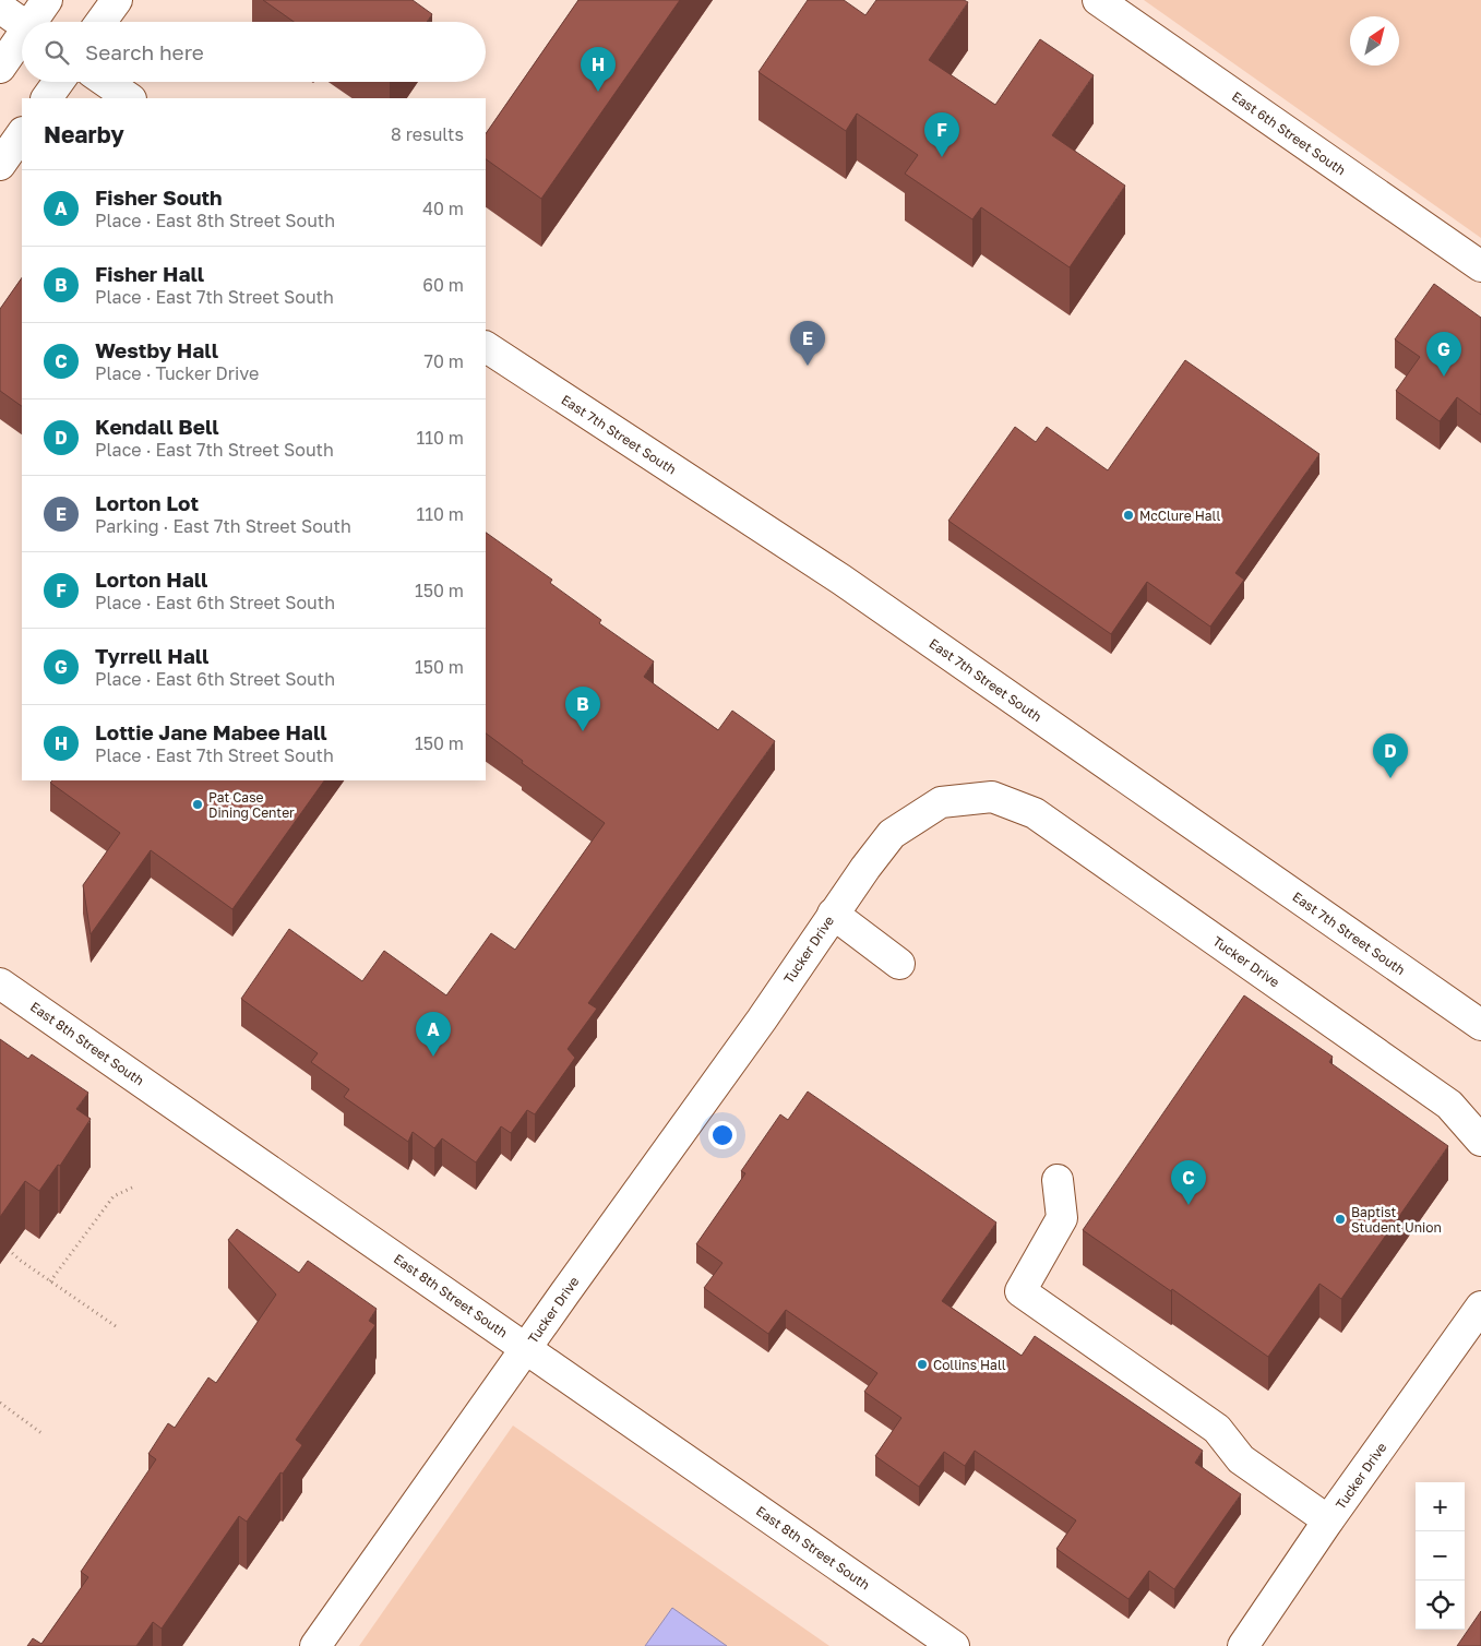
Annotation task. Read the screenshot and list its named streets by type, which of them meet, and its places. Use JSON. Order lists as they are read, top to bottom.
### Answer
{
  "streets": {
    "street": [
      "East 6th Street South",
      "East 7th Street South",
      "Tucker Drive",
      "East 8th Street South"
    ]
  },
  "crossings": [
    ["Tucker Drive", "East 8th Street South"]
  ],
  "places": [
    "McClure Hall",
    "Pat Case Dining Center",
    "Baptist Student Union",
    "Collins Hall"
  ],
  "north": "top right",
  "page": {
    "search": "Search here",
    "pins": [
      "H",
      "F",
      "E",
      "G",
      "B",
      "D",
      "A",
      "C"
    ],
    "heading": ["Nearby", "8 results"],
    "list": [
      {
        "mark": "A",
        "name": "Fisher South",
        "note": "Place · East 8th Street South",
        "value": "40 m"
      },
      {
        "mark": "B",
        "name": "Fisher Hall",
        "note": "Place · East 7th Street South",
        "value": "60 m"
      },
      {
        "mark": "C",
        "name": "Westby Hall",
        "note": "Place · Tucker Drive",
        "value": "70 m"
      },
      {
        "mark": "D",
        "name": "Kendall Bell",
        "note": "Place · East 7th Street South",
        "value": "110 m"
      },
      {
        "mark": "E",
        "name": "Lorton Lot",
        "note": "Parking · East 7th Street South",
        "value": "110 m"
      },
      {
        "mark": "F",
        "name": "Lorton Hall",
        "note": "Place · East 6th Street South",
        "value": "150 m"
      },
      {
        "mark": "G",
        "name": "Tyrrell Hall",
        "note": "Place · East 6th Street South",
        "value": "150 m"
      },
      {
        "mark": "H",
        "name": "Lottie Jane Mabee Hall",
        "note": "Place · East 7th Street South",
        "value": "150 m"
      }
    ],
    "map_buttons": ["+", "−"]
  }
}
